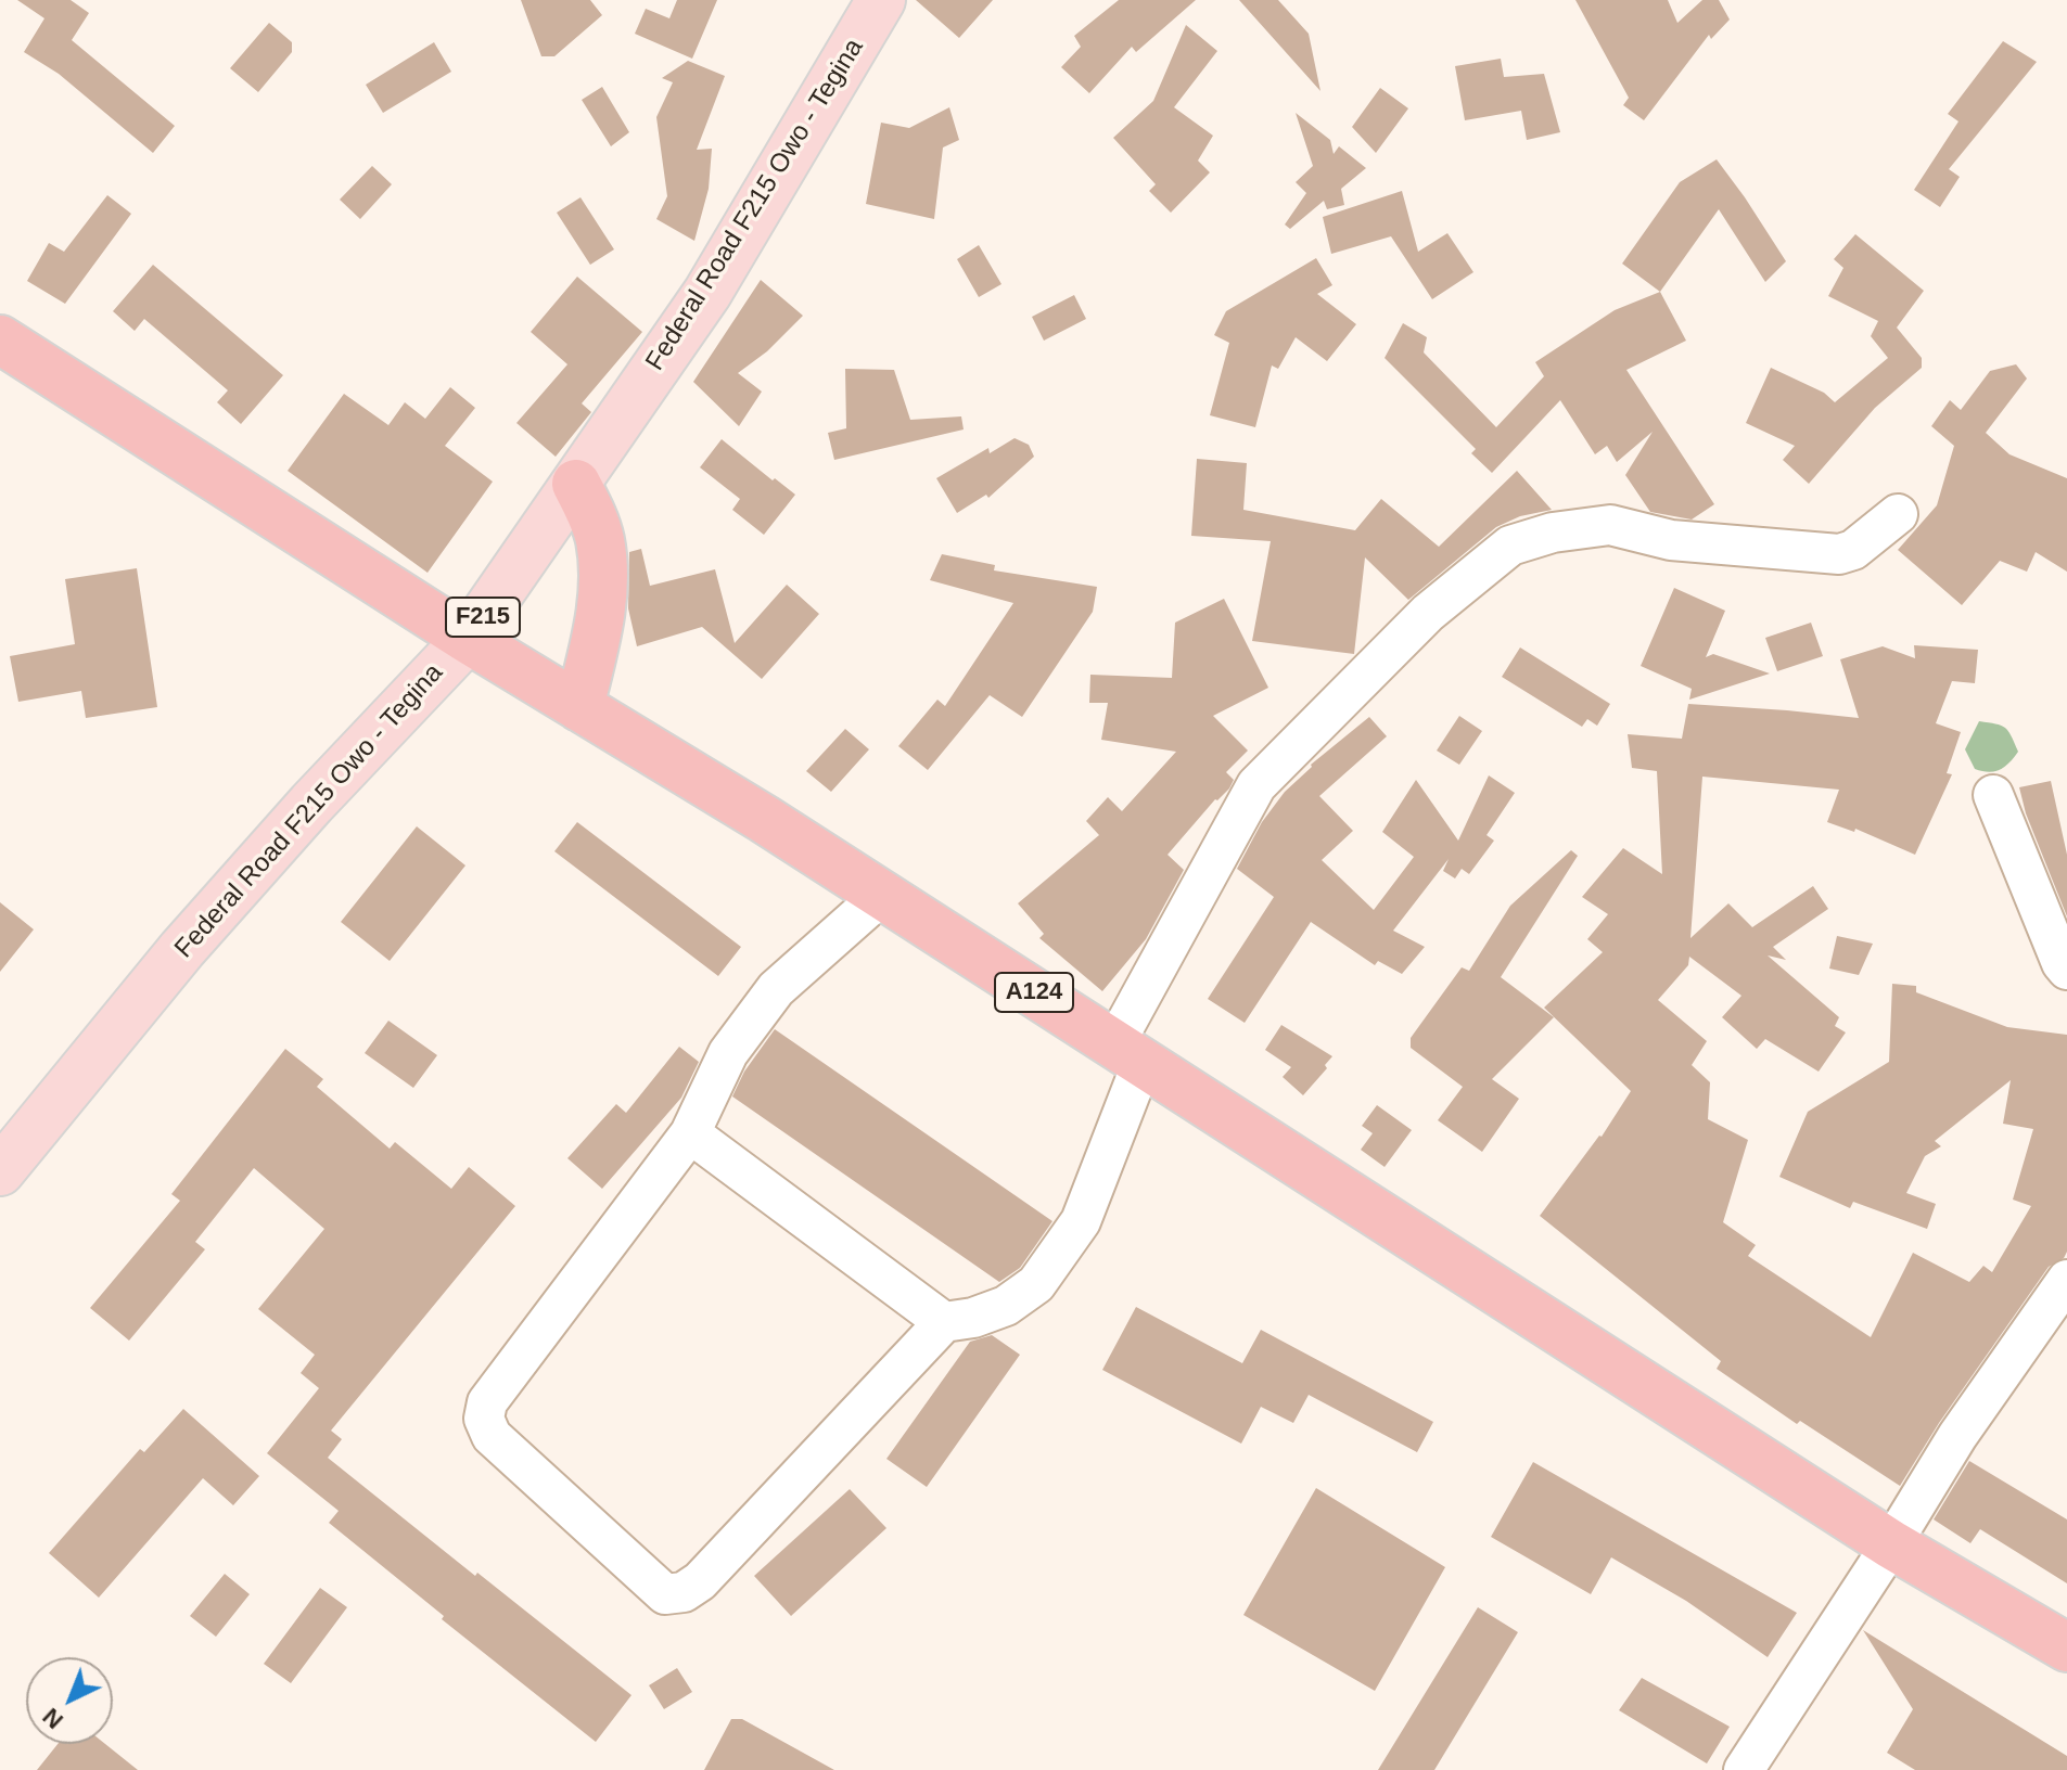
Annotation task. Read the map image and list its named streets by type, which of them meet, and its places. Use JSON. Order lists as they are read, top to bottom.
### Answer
{
  "streets": {
    "highway": ["A124"],
    "main road": ["Federal Road F215 Owo - Tegina", "F215"]
  },
  "crossings": [
    ["Federal Road F215 Owo - Tegina", "A124"]
  ],
  "north": "bottom left"
}
